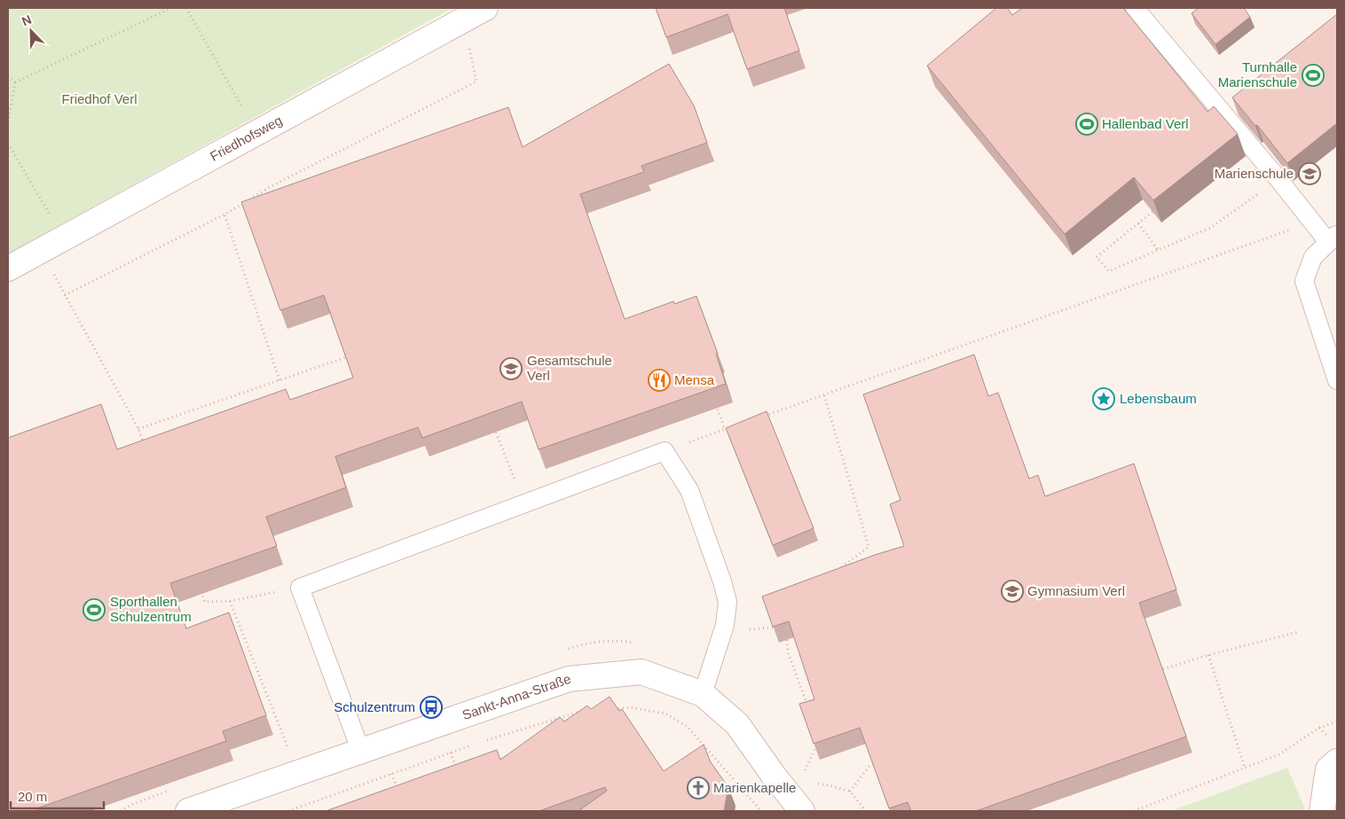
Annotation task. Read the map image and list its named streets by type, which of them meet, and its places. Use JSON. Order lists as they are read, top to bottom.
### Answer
{
  "streets": {
    "street": ["Friedhofsweg", "Sankt-Anna-Straße"]
  },
  "parks": ["Friedhof Verl"],
  "places": {
    "sports": ["Turnhalle Marienschule", "Hallenbad Verl", "Sporthallen Schulzentrum"],
    "school or university": ["Marienschule", "Gesamtschule Verl", "Gymnasium Verl"],
    "restaurant": ["Mensa"],
    "place": ["Lebensbaum"],
    "bus stop": ["Schulzentrum"],
    "church": ["Marienkapelle"]
  },
  "scale_bar": "20 m",
  "north": "top left"
}
